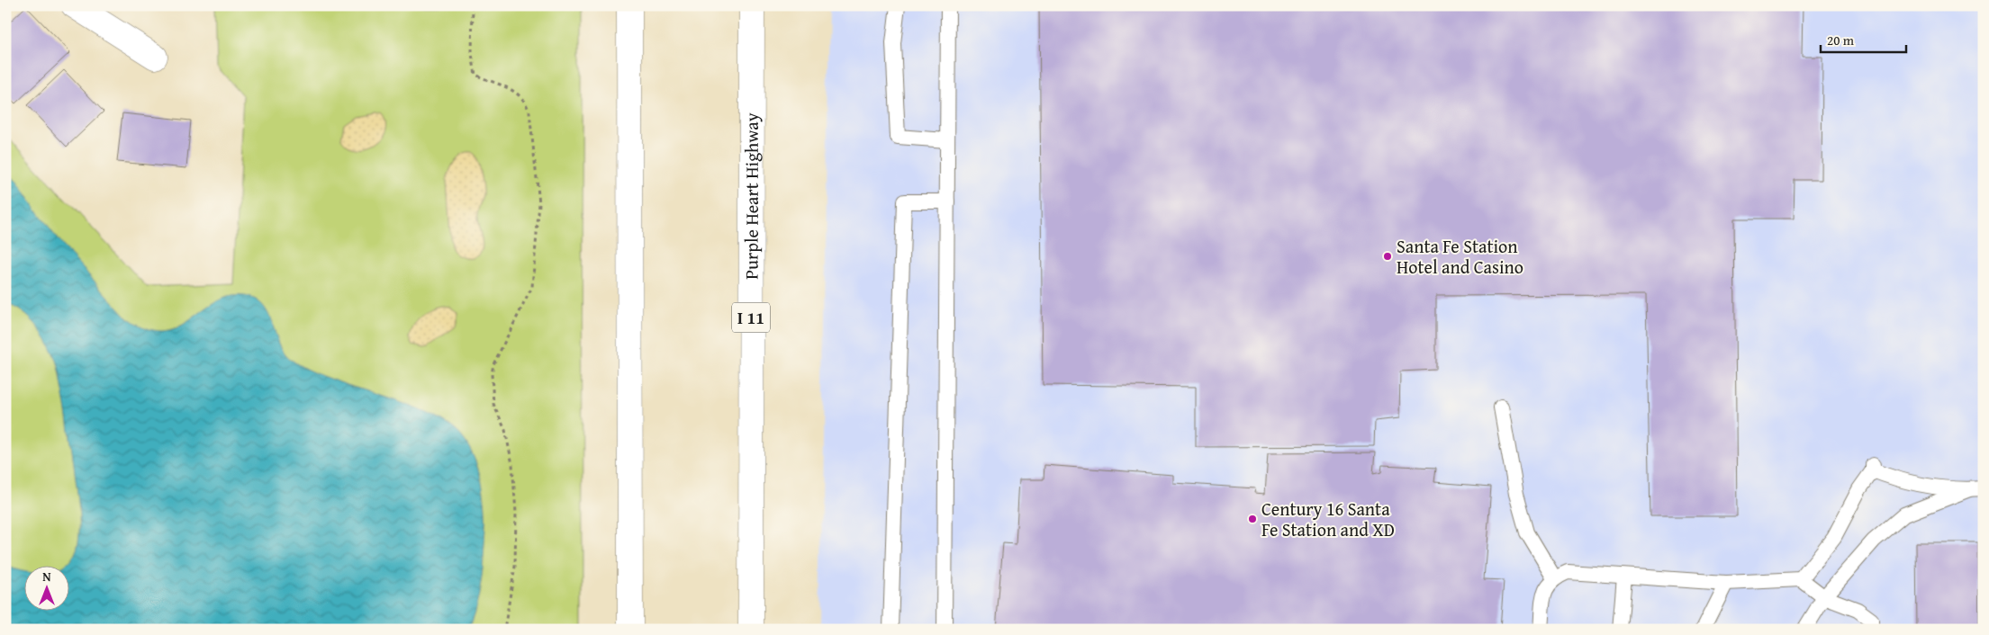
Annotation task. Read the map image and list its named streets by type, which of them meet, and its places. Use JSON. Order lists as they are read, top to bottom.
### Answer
{
  "streets": {
    "main road": ["Purple Heart Highway", "I 11"]
  },
  "places": ["Santa Fe Station Hotel and Casino", "Century 16 Santa Fe Station and XD"],
  "scale_bar": "20 m",
  "north": "top"
}
